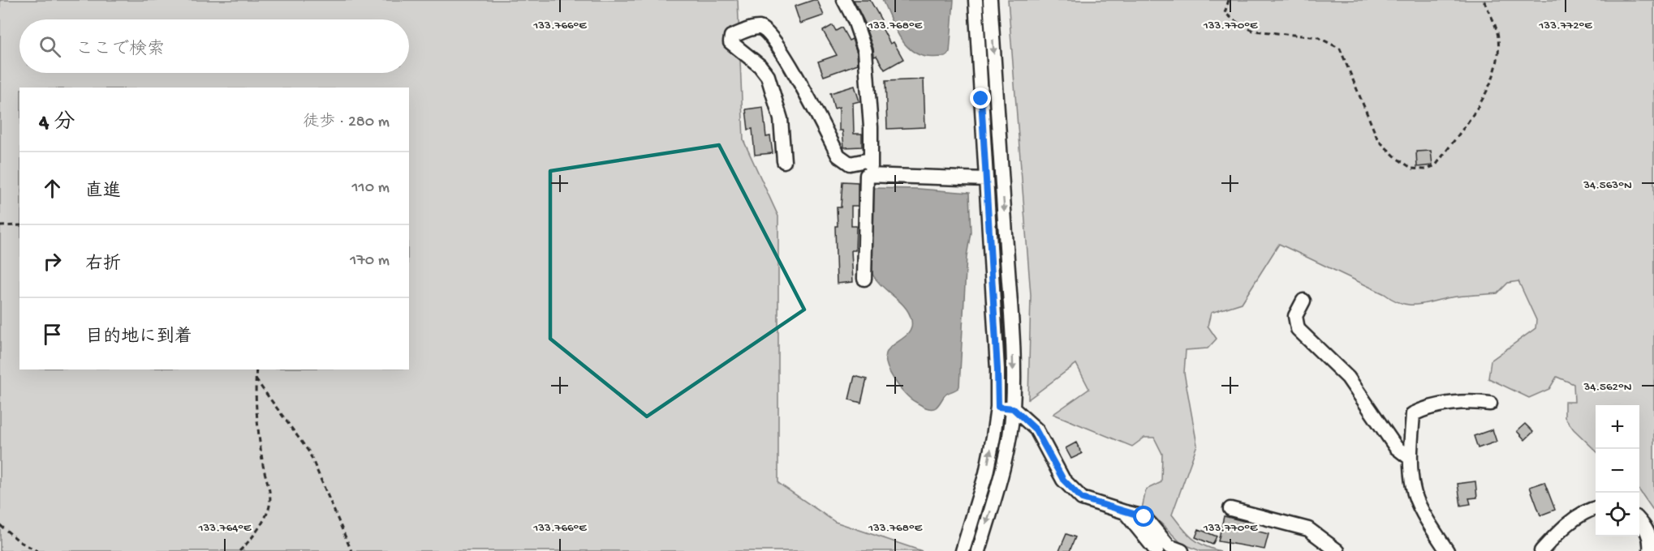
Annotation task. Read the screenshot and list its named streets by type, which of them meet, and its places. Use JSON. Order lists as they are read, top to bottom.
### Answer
{
  "page": {
    "search": "ここで検索",
    "heading": ["4 分", "徒歩 · 280 m"],
    "list": [
      ["直進", "110 m"],
      ["右折", "170 m"],
      "目的地に到着"
    ],
    "map_buttons": ["+", "−"]
  },
  "coordinates": [
    "133.766°E",
    "133.768°E",
    "133.770°E",
    "133.772°E",
    "34.563°N",
    "34.562°N",
    "133.764°E"
  ]
}
